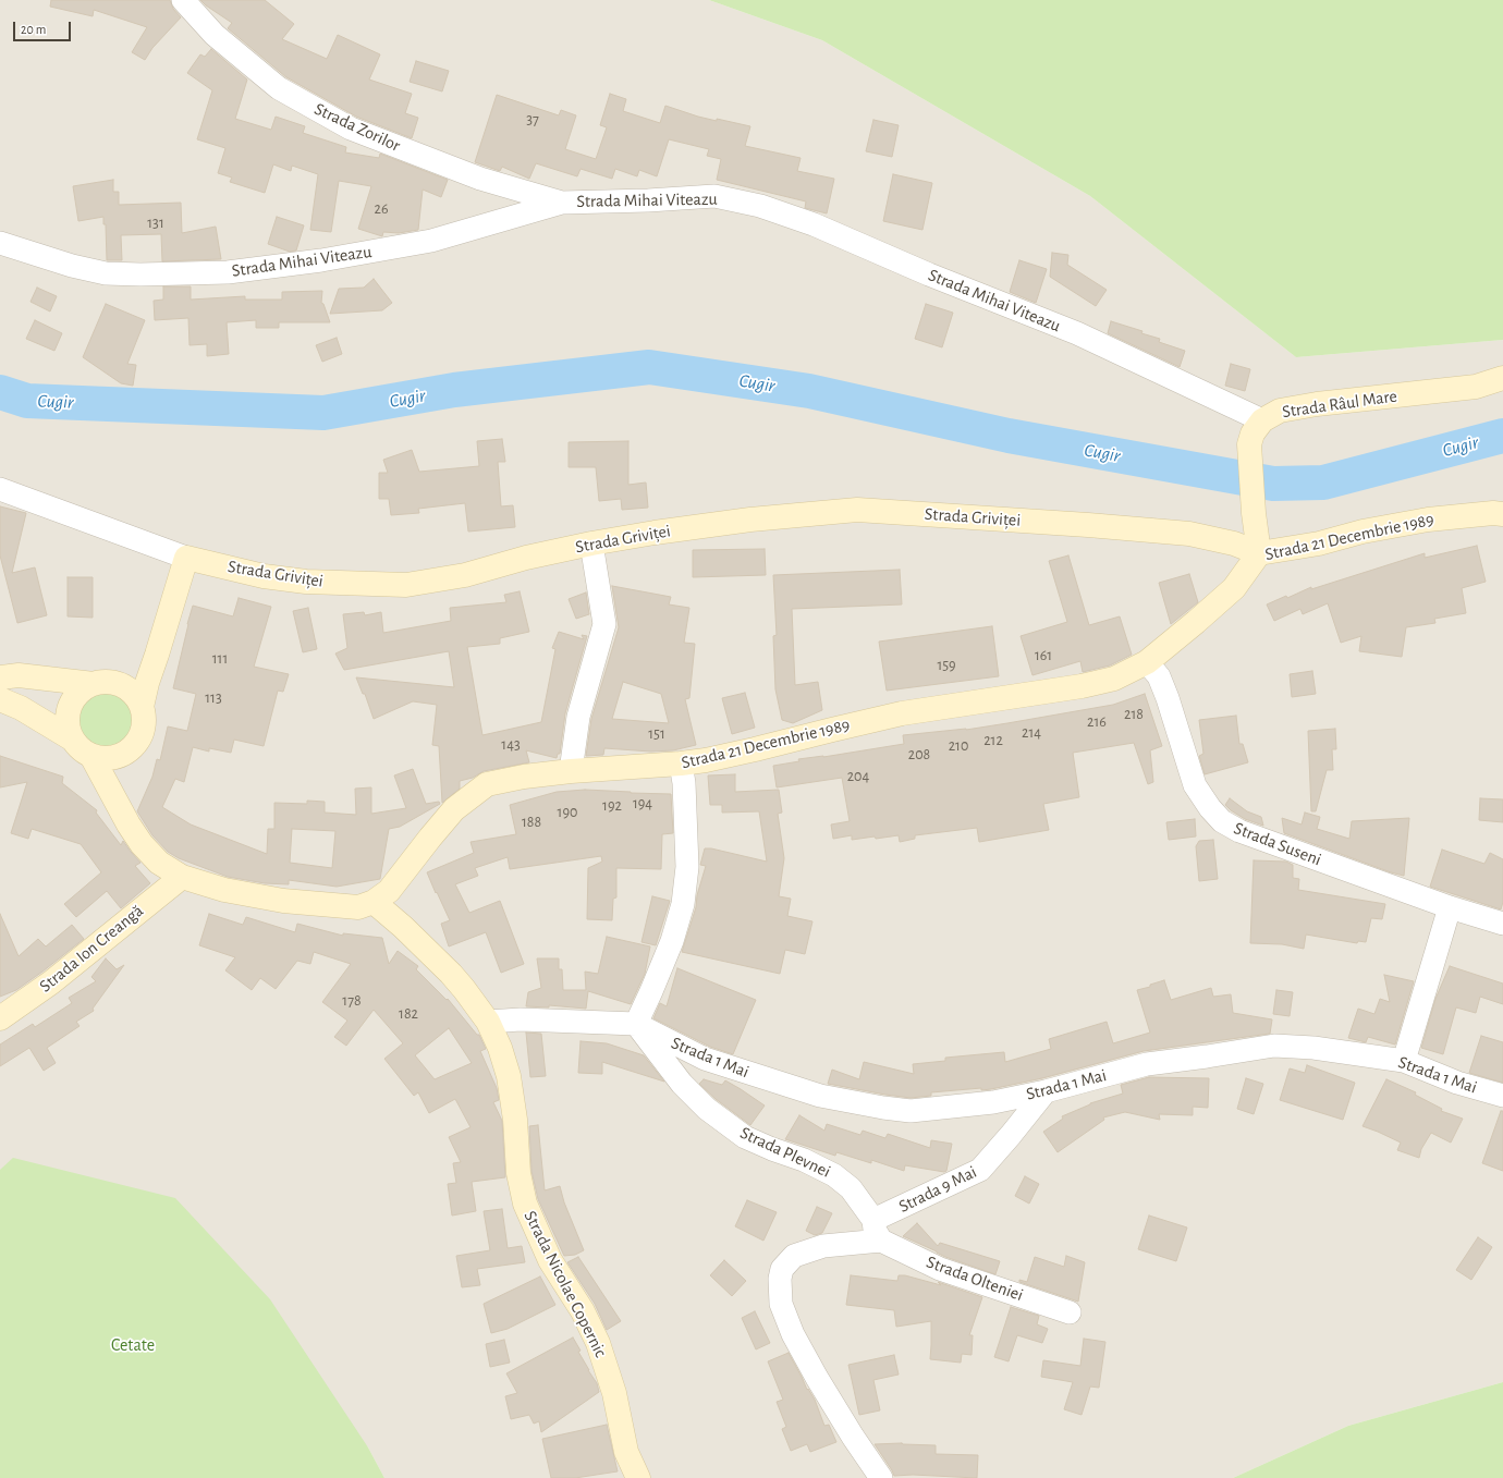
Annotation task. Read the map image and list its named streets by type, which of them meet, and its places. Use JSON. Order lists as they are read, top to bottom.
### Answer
{
  "streets": {
    "main road": [
      "Strada Râul Mare",
      "Strada Griviței",
      "Strada 21 Decembrie 1989",
      "Strada Ion Creangă",
      "Strada Nicolae Copernic"
    ],
    "street": [
      "Strada Zorilor",
      "Strada Mihai Viteazu",
      "Strada Suseni",
      "Strada 1 Mai",
      "Strada Plevnei",
      "Strada 9 Mai",
      "Strada Olteniei"
    ]
  },
  "crossings": [
    ["Strada Zorilor", "Strada Mihai Viteazu"],
    ["Strada Mihai Viteazu", "Strada Râul Mare"],
    ["Strada Râul Mare", "Strada Griviței"],
    ["Strada Râul Mare", "Strada 21 Decembrie 1989"],
    ["Strada Griviței", "Strada 21 Decembrie 1989"],
    ["Strada 21 Decembrie 1989", "Strada Suseni"],
    ["Strada 21 Decembrie 1989", "Strada Ion Creangă"],
    ["Strada 21 Decembrie 1989", "Strada Nicolae Copernic"],
    ["Strada 1 Mai", "Strada Plevnei"],
    ["Strada 1 Mai", "Strada 9 Mai"],
    ["Strada Plevnei", "Strada 9 Mai"],
    ["Strada Plevnei", "Strada Olteniei"],
    ["Strada 9 Mai", "Strada Olteniei"]
  ],
  "water": ["Cugir"],
  "parks": ["Cetate"],
  "house_numbers": [
    "37",
    "26",
    "131",
    "161",
    "111",
    "159",
    "113",
    "218",
    "216",
    "214",
    "151",
    "212",
    "143",
    "210",
    "208",
    "204",
    "194",
    "192",
    "190",
    "188",
    "178",
    "182"
  ],
  "scale_bar": "20 m"
}
